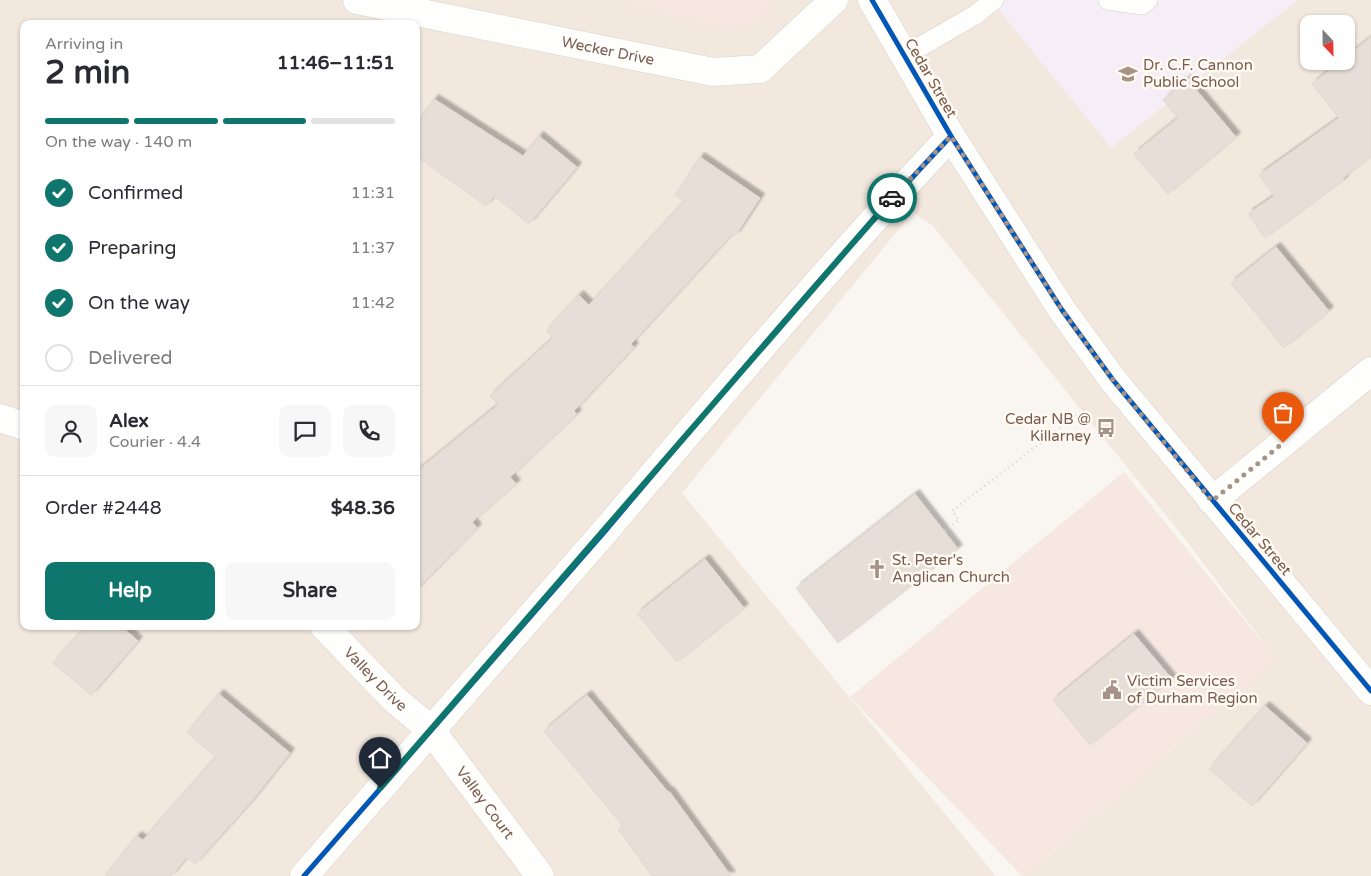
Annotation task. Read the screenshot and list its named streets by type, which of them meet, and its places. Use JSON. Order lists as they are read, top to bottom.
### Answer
{
  "streets": {
    "street": [
      "Wecker Drive",
      "Cedar Street",
      "Valley Drive",
      "Valley Court"
    ]
  },
  "crossings": [
    ["Valley Drive", "Valley Court"]
  ],
  "places": {
    "school or university": ["Dr. C.F. Cannon Public School"],
    "bus stop": ["Cedar NB @ Killarney"],
    "church": ["St. Peter's Anglican Church"],
    "public building": ["Victim Services of Durham Region"]
  },
  "north": "bottom",
  "page": {
    "heading": ["2 min", "Arriving in", "11:46–11:51"],
    "panel": [
      "Alex",
      "Courier · 4.4",
      "Order #2448",
      "$48.36"
    ],
    "bar": "On the way · 140 m",
    "list": [
      ["Confirmed", "11:31"],
      ["Preparing", "11:37"],
      ["On the way", "11:42"],
      "Delivered"
    ],
    "buttons": ["Help", "Share"]
  }
}
